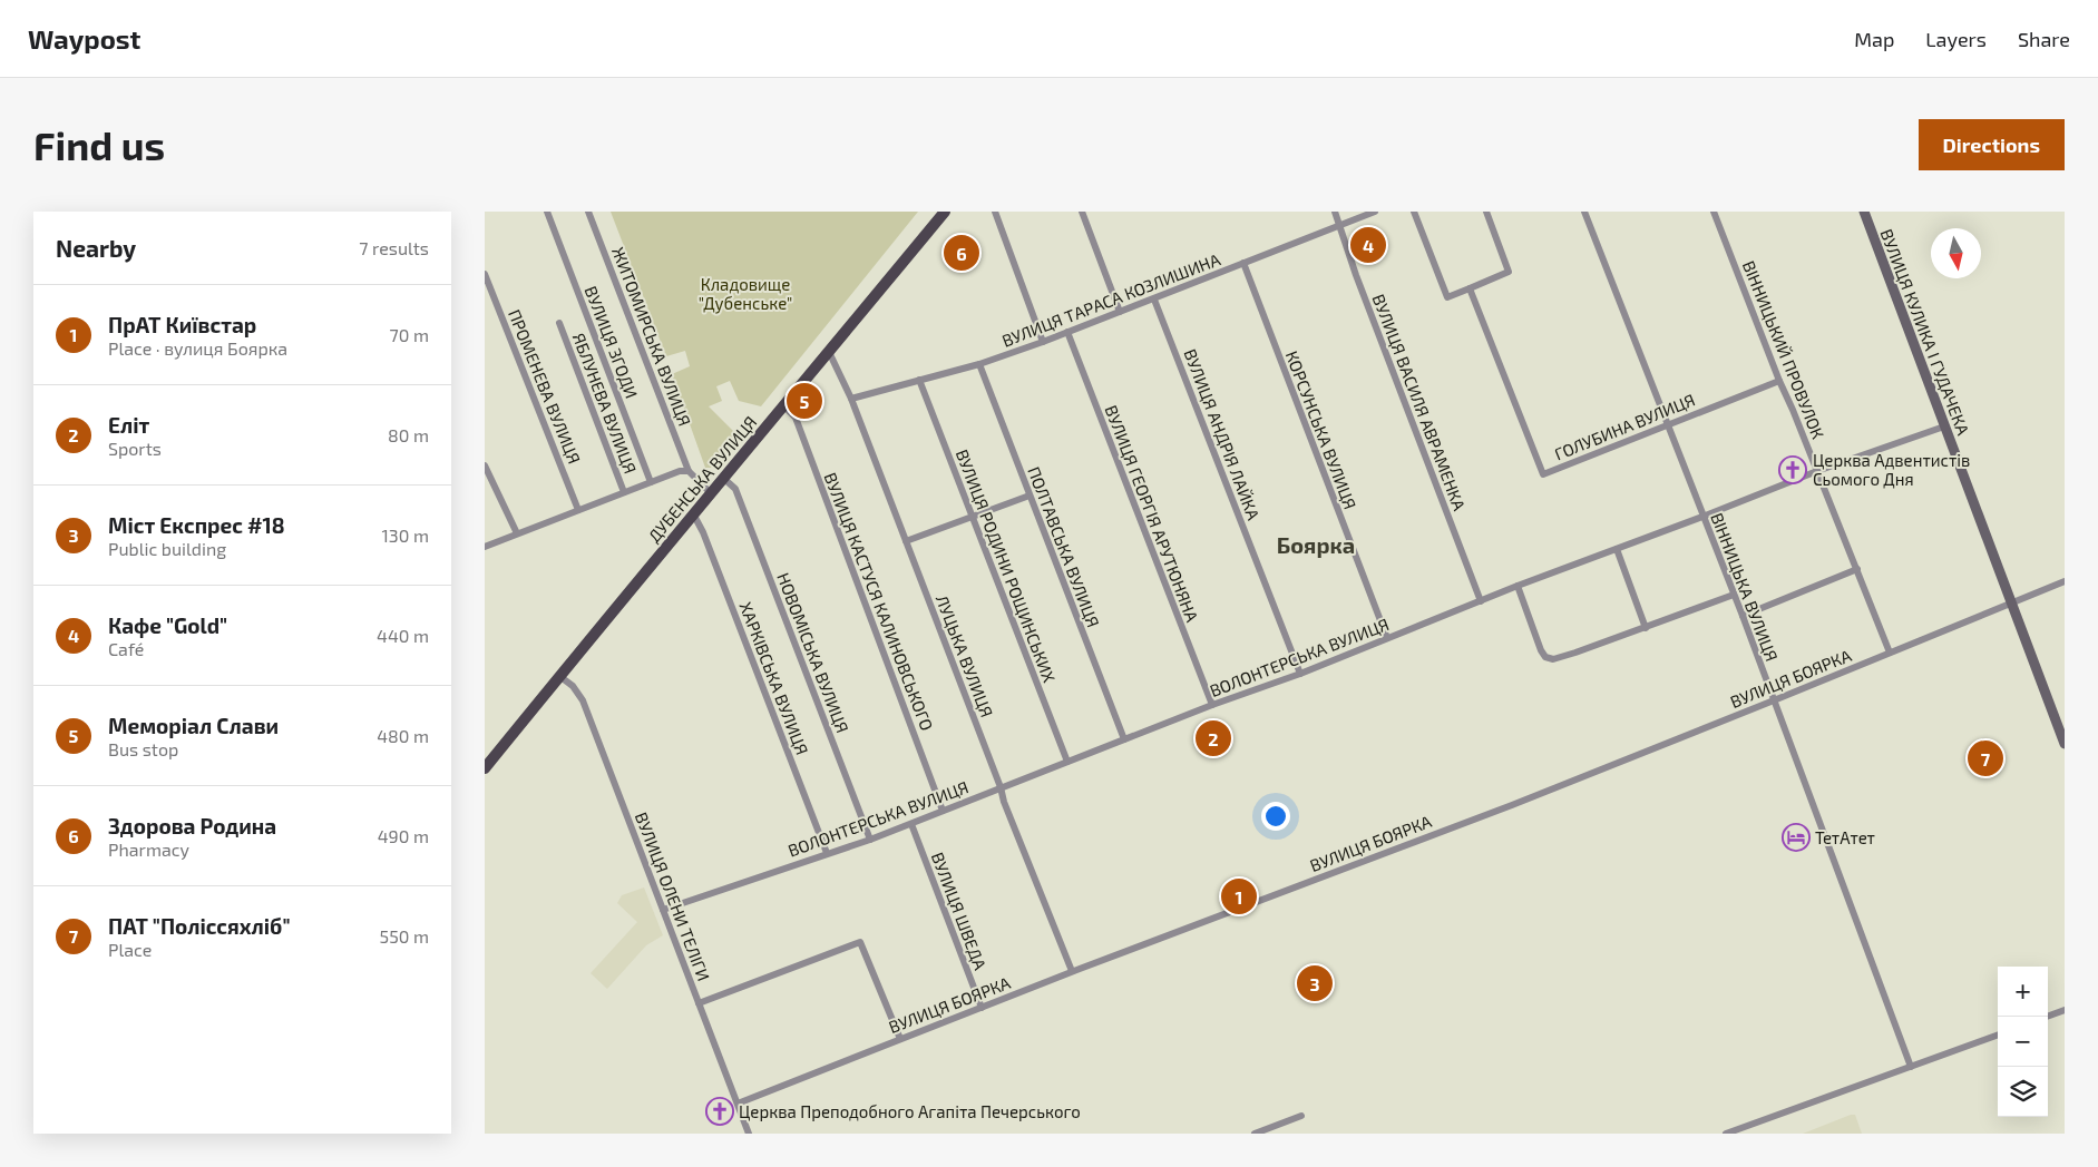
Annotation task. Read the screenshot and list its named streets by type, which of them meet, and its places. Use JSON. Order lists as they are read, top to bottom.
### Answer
{
  "streets": {
    "main road": ["ВУЛИЦЯ КУЛИКА І ГУДАЧЕКА", "ДУБЕНСЬКА ВУЛИЦЯ"],
    "street": [
      "ВУЛИЦЯ ТАРАСА КОЗЛИШИНА",
      "ЖИТОМИРСЬКА ВУЛИЦЯ",
      "ВУЛИЦЯ ЗГОДИ",
      "ВІННИЦЬКИЙ ПРОВУЛОК",
      "ПРОМЕНЕВА ВУЛИЦЯ",
      "ВУЛИЦЯ ВАСИЛЯ АВРАМЕНКА",
      "ЯБЛУНЕВА ВУЛИЦЯ",
      "ГОЛУБИНА ВУЛИЦЯ",
      "КОРСУНСЬКА ВУЛИЦЯ",
      "ВУЛИЦЯ АНДРІЯ ЛАЙКА",
      "ВУЛИЦЯ ГЕОРГІЯ АРУТЮНЯНА",
      "ПОЛТАВСЬКА ВУЛИЦЯ",
      "ВУЛИЦЯ РОДИНИ РОЩИНСЬКИХ",
      "ВІННИЦЬКА ВУЛИЦЯ",
      "ВУЛИЦЯ КАСТУСЯ КАЛИНОВСЬКОГО",
      "НОВОМІСЬКА ВУЛИЦЯ",
      "ЛУЦЬКА ВУЛИЦЯ",
      "ВОЛОНТЕРСЬКА ВУЛИЦЯ",
      "ХАРКІВСЬКА ВУЛИЦЯ",
      "ВУЛИЦЯ БОЯРКА",
      "ВУЛИЦЯ ОЛЕНИ ТЕЛІГИ",
      "ВУЛИЦЯ ШВЕДА"
    ]
  },
  "crossings": [
    ["ВУЛИЦЯ ТАРАСА КОЗЛИШИНА", "ВУЛИЦЯ ВАСИЛЯ АВРАМЕНКА"],
    ["ВУЛИЦЯ ТАРАСА КОЗЛИШИНА", "КОРСУНСЬКА ВУЛИЦЯ"],
    ["ВУЛИЦЯ ТАРАСА КОЗЛИШИНА", "ВУЛИЦЯ АНДРІЯ ЛАЙКА"],
    ["ВУЛИЦЯ ТАРАСА КОЗЛИШИНА", "ВУЛИЦЯ ГЕОРГІЯ АРУТЮНЯНА"],
    ["ВУЛИЦЯ ТАРАСА КОЗЛИШИНА", "ПОЛТАВСЬКА ВУЛИЦЯ"],
    ["ВУЛИЦЯ ТАРАСА КОЗЛИШИНА", "ВУЛИЦЯ РОДИНИ РОЩИНСЬКИХ"],
    ["ВУЛИЦЯ ТАРАСА КОЗЛИШИНА", "ЛУЦЬКА ВУЛИЦЯ"],
    ["ВУЛИЦЯ КУЛИКА І ГУДАЧЕКА", "ВОЛОНТЕРСЬКА ВУЛИЦЯ"],
    ["ВУЛИЦЯ КУЛИКА І ГУДАЧЕКА", "ВУЛИЦЯ БОЯРКА"],
    ["ВІННИЦЬКИЙ ПРОВУЛОК", "ГОЛУБИНА ВУЛИЦЯ"],
    ["ВІННИЦЬКИЙ ПРОВУЛОК", "ВОЛОНТЕРСЬКА ВУЛИЦЯ"],
    ["ВІННИЦЬКИЙ ПРОВУЛОК", "ВУЛИЦЯ БОЯРКА"],
    ["ВУЛИЦЯ ВАСИЛЯ АВРАМЕНКА", "ВОЛОНТЕРСЬКА ВУЛИЦЯ"],
    ["ГОЛУБИНА ВУЛИЦЯ", "ВІННИЦЬКА ВУЛИЦЯ"],
    ["КОРСУНСЬКА ВУЛИЦЯ", "ВОЛОНТЕРСЬКА ВУЛИЦЯ"],
    ["ВУЛИЦЯ АНДРІЯ ЛАЙКА", "ВОЛОНТЕРСЬКА ВУЛИЦЯ"],
    ["ДУБЕНСЬКА ВУЛИЦЯ", "ВУЛИЦЯ КАСТУСЯ КАЛИНОВСЬКОГО"],
    ["ДУБЕНСЬКА ВУЛИЦЯ", "НОВОМІСЬКА ВУЛИЦЯ"],
    ["ДУБЕНСЬКА ВУЛИЦЯ", "ЛУЦЬКА ВУЛИЦЯ"],
    ["ДУБЕНСЬКА ВУЛИЦЯ", "ХАРКІВСЬКА ВУЛИЦЯ"],
    ["ДУБЕНСЬКА ВУЛИЦЯ", "ВУЛИЦЯ ОЛЕНИ ТЕЛІГИ"],
    ["ВУЛИЦЯ ГЕОРГІЯ АРУТЮНЯНА", "ВОЛОНТЕРСЬКА ВУЛИЦЯ"],
    ["ПОЛТАВСЬКА ВУЛИЦЯ", "ВОЛОНТЕРСЬКА ВУЛИЦЯ"],
    ["ВУЛИЦЯ РОДИНИ РОЩИНСЬКИХ", "ВОЛОНТЕРСЬКА ВУЛИЦЯ"],
    ["ВІННИЦЬКА ВУЛИЦЯ", "ВОЛОНТЕРСЬКА ВУЛИЦЯ"],
    ["ВІННИЦЬКА ВУЛИЦЯ", "ВУЛИЦЯ БОЯРКА"],
    ["ВУЛИЦЯ КАСТУСЯ КАЛИНОВСЬКОГО", "ВОЛОНТЕРСЬКА ВУЛИЦЯ"],
    ["НОВОМІСЬКА ВУЛИЦЯ", "ВОЛОНТЕРСЬКА ВУЛИЦЯ"],
    ["ЛУЦЬКА ВУЛИЦЯ", "ВОЛОНТЕРСЬКА ВУЛИЦЯ"],
    ["ЛУЦЬКА ВУЛИЦЯ", "ВУЛИЦЯ БОЯРКА"],
    ["ВОЛОНТЕРСЬКА ВУЛИЦЯ", "ХАРКІВСЬКА ВУЛИЦЯ"],
    ["ВОЛОНТЕРСЬКА ВУЛИЦЯ", "ВУЛИЦЯ ОЛЕНИ ТЕЛІГИ"],
    ["ВОЛОНТЕРСЬКА ВУЛИЦЯ", "ВУЛИЦЯ ШВЕДА"],
    ["ВУЛИЦЯ БОЯРКА", "ВУЛИЦЯ ОЛЕНИ ТЕЛІГИ"],
    ["ВУЛИЦЯ БОЯРКА", "ВУЛИЦЯ ШВЕДА"]
  ],
  "districts": ["Боярка"],
  "parks": ["Кладовище \"Дубенське\""],
  "places": {
    "church": ["Церква Адвентистів Сьомого Дня", "Церква Преподобного Агапіта Печерського"],
    "hotel": ["ТетАтет"]
  },
  "north": "bottom",
  "page": {
    "header": "Waypost",
    "nav": ["Map", "Layers", "Share"],
    "buttons": "Directions",
    "title": "Find us",
    "heading": ["Nearby", "7 results"],
    "pins": [
      "4",
      "6",
      "5",
      "2",
      "7",
      "1",
      "3"
    ],
    "list": [
      {
        "mark": "1",
        "name": "ПрАТ Київстар",
        "note": "Place · вулиця Боярка",
        "value": "70 m"
      },
      {
        "mark": "2",
        "name": "Еліт",
        "note": "Sports",
        "value": "80 m"
      },
      {
        "mark": "3",
        "name": "Міст Експрес #18",
        "note": "Public building",
        "value": "130 m"
      },
      {
        "mark": "4",
        "name": "Кафе \"Gold\"",
        "note": "Café",
        "value": "440 m"
      },
      {
        "mark": "5",
        "name": "Меморіал Слави",
        "note": "Bus stop",
        "value": "480 m"
      },
      {
        "mark": "6",
        "name": "Здорова Родина",
        "note": "Pharmacy",
        "value": "490 m"
      },
      {
        "mark": "7",
        "name": "ПАТ \"Поліссяхліб\"",
        "note": "Place",
        "value": "550 m"
      }
    ],
    "map_buttons": ["+", "−"]
  }
}
